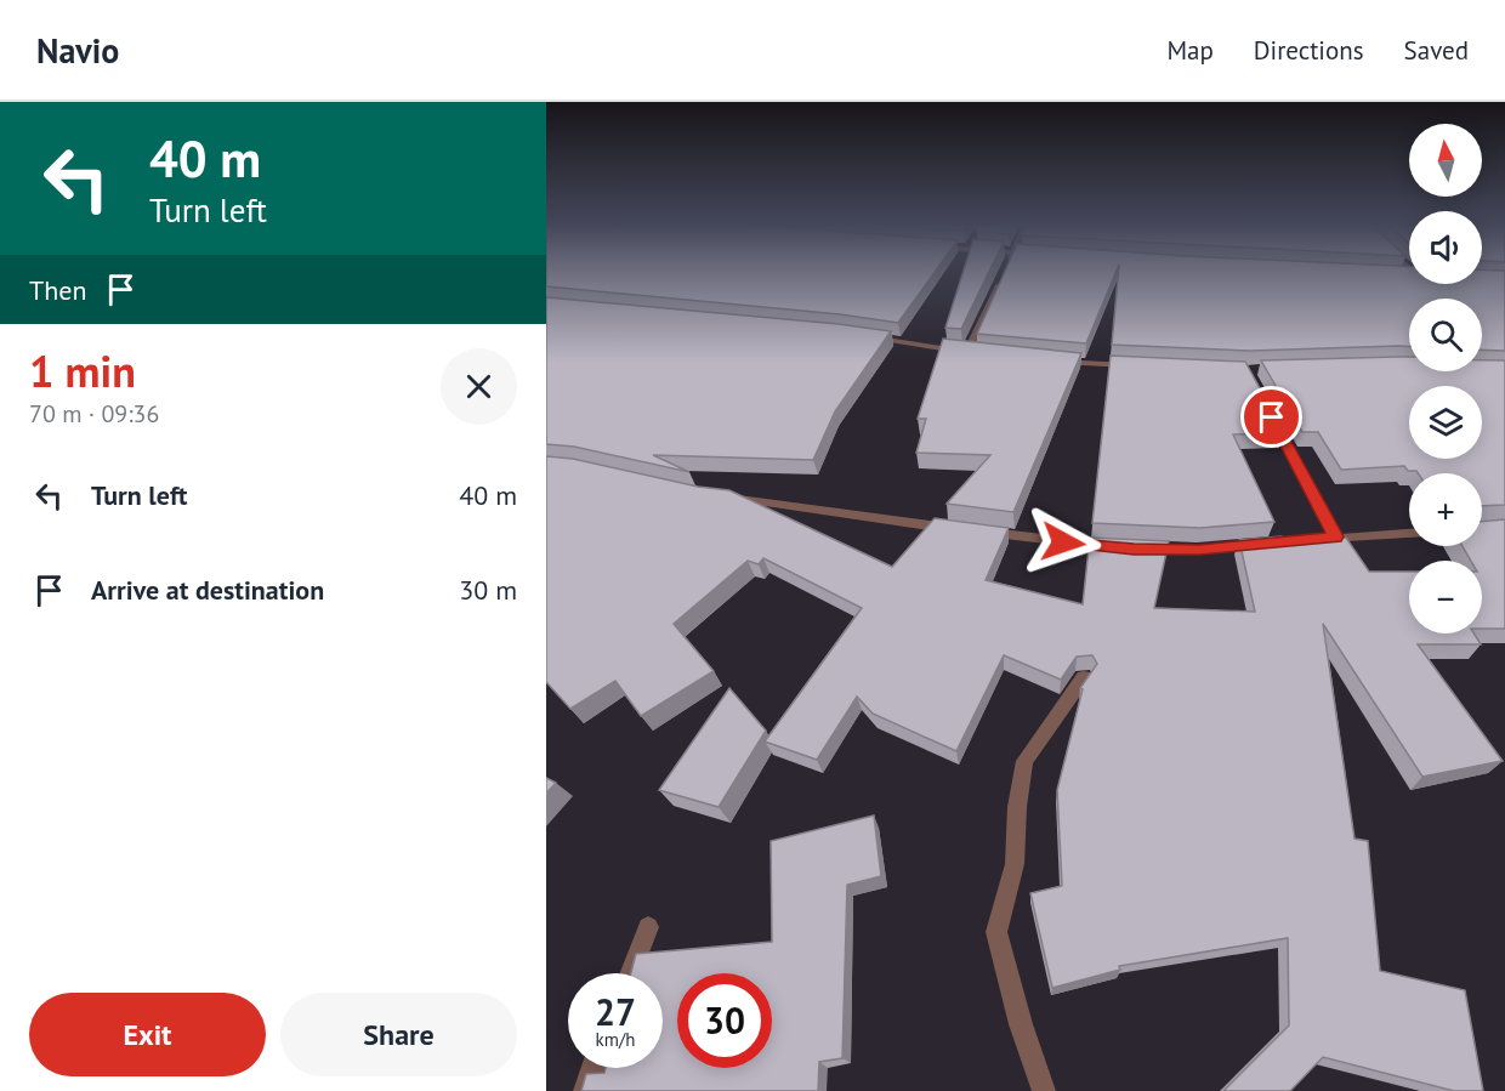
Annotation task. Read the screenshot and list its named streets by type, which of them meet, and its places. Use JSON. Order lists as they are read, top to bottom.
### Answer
{
  "north": "top",
  "page": {
    "header": "Navio",
    "nav": ["Map", "Directions", "Saved"],
    "turn": ["40 m", "Turn left"],
    "map_buttons": ["+", "−"],
    "then": "Then",
    "heading": ["1 min", "70 m · 09:36"],
    "list": [
      {
        "name": "Turn left",
        "value": "40 m"
      },
      {
        "name": "Arrive at destination",
        "value": "30 m"
      }
    ],
    "speed": "27 km/h",
    "limit": "30",
    "buttons": ["Exit", "Share"]
  }
}
